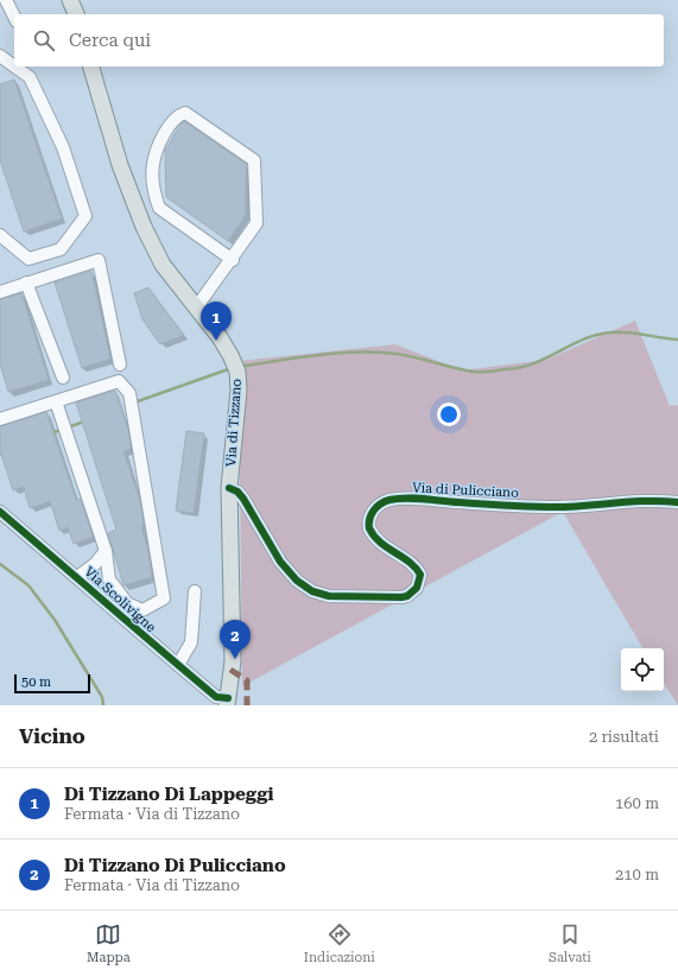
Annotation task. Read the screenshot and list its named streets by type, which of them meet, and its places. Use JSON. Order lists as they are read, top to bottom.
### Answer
{
  "streets": {
    "main road": ["Via di Tizzano"],
    "street": ["Via di Pulicciano", "Via Scolivigne"]
  },
  "crossings": [
    ["Via di Tizzano", "Via di Pulicciano"],
    ["Via di Tizzano", "Via Scolivigne"]
  ],
  "scale_bar": "50 m",
  "page": {
    "search": "Cerca qui",
    "pins": ["1", "2"],
    "scale": "50 m",
    "heading": ["Vicino", "2 risultati"],
    "list": [
      {
        "mark": "1",
        "name": "Di Tizzano Di Lappeggi",
        "note": "Fermata · Via di Tizzano",
        "value": "160 m"
      },
      {
        "mark": "2",
        "name": "Di Tizzano Di Pulicciano",
        "note": "Fermata · Via di Tizzano",
        "value": "210 m"
      }
    ],
    "nav": ["Mappa", "Indicazioni", "Salvati"]
  }
}
